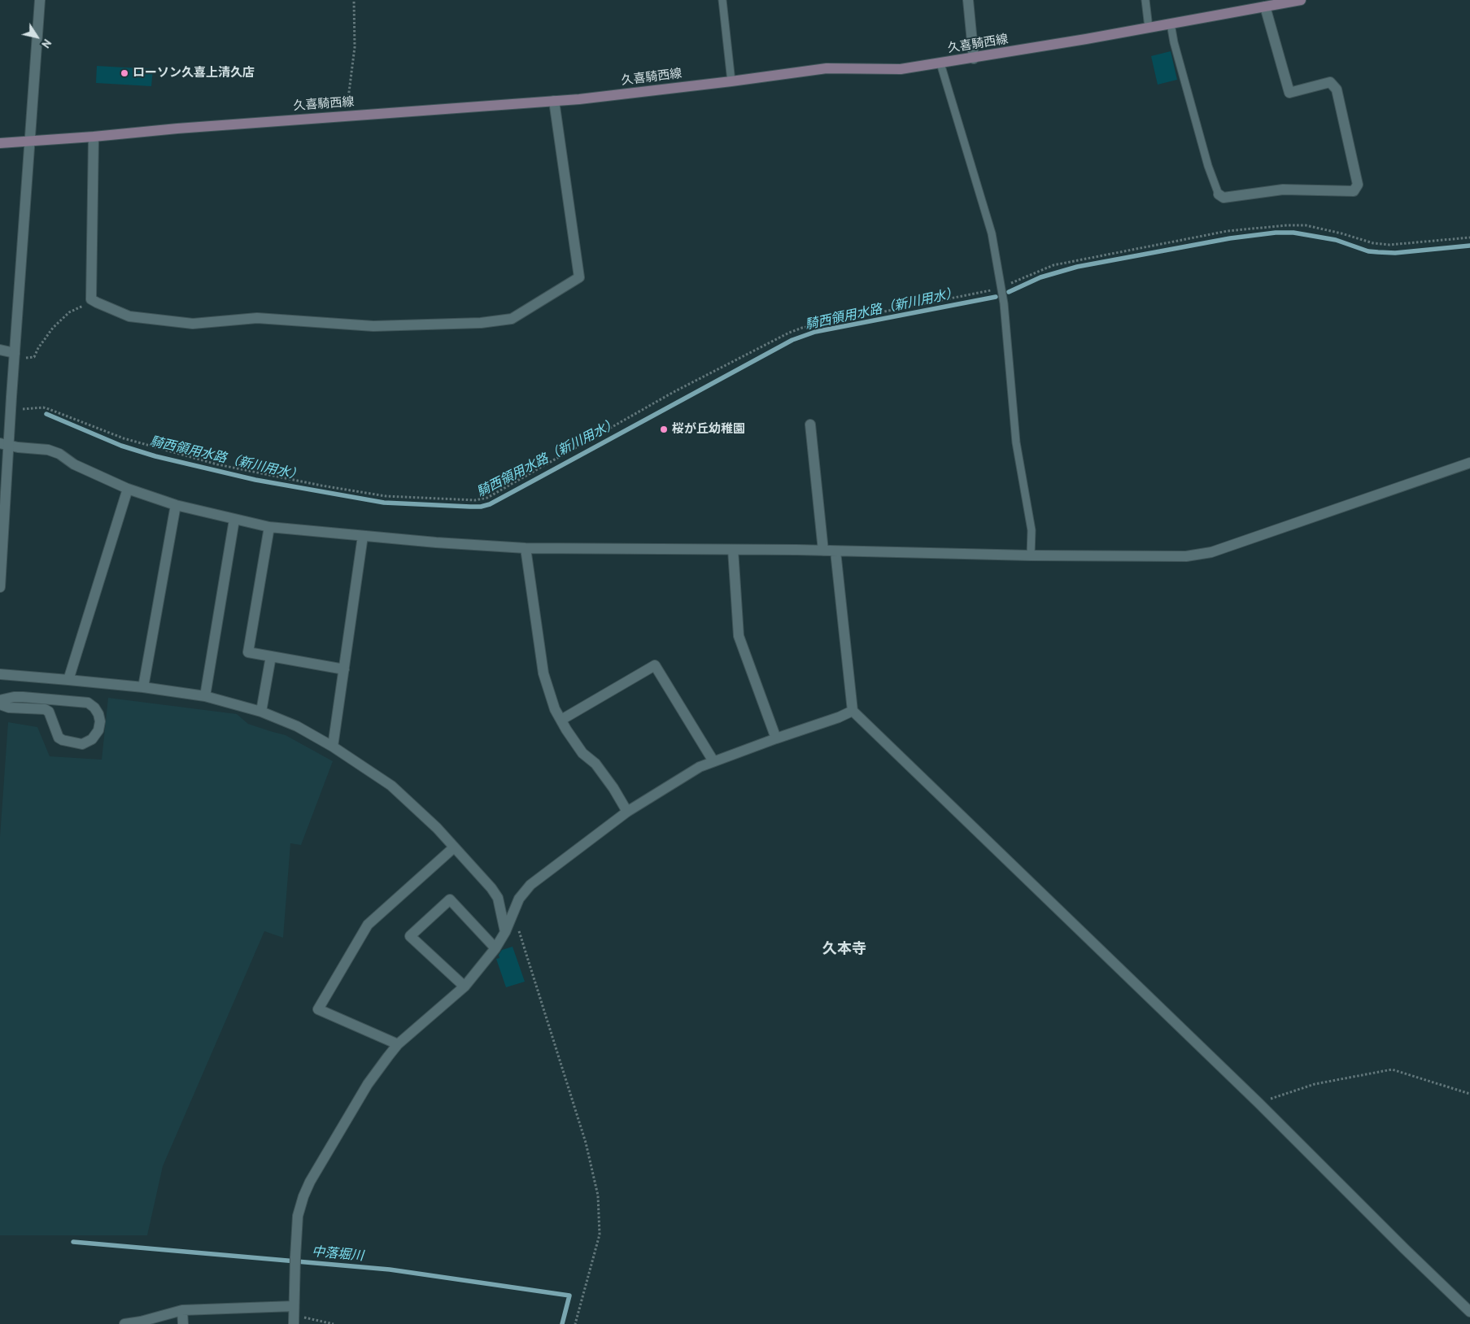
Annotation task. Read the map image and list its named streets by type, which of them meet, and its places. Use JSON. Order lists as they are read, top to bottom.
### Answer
{
  "streets": {
    "main road": ["久喜騎西線"]
  },
  "districts": ["久本寺"],
  "water": ["騎西領用水路（新川用水）", "中落堀川"],
  "places": ["ローソン久喜上清久店", "桜が丘幼稚園"],
  "north": "bottom right"
}
